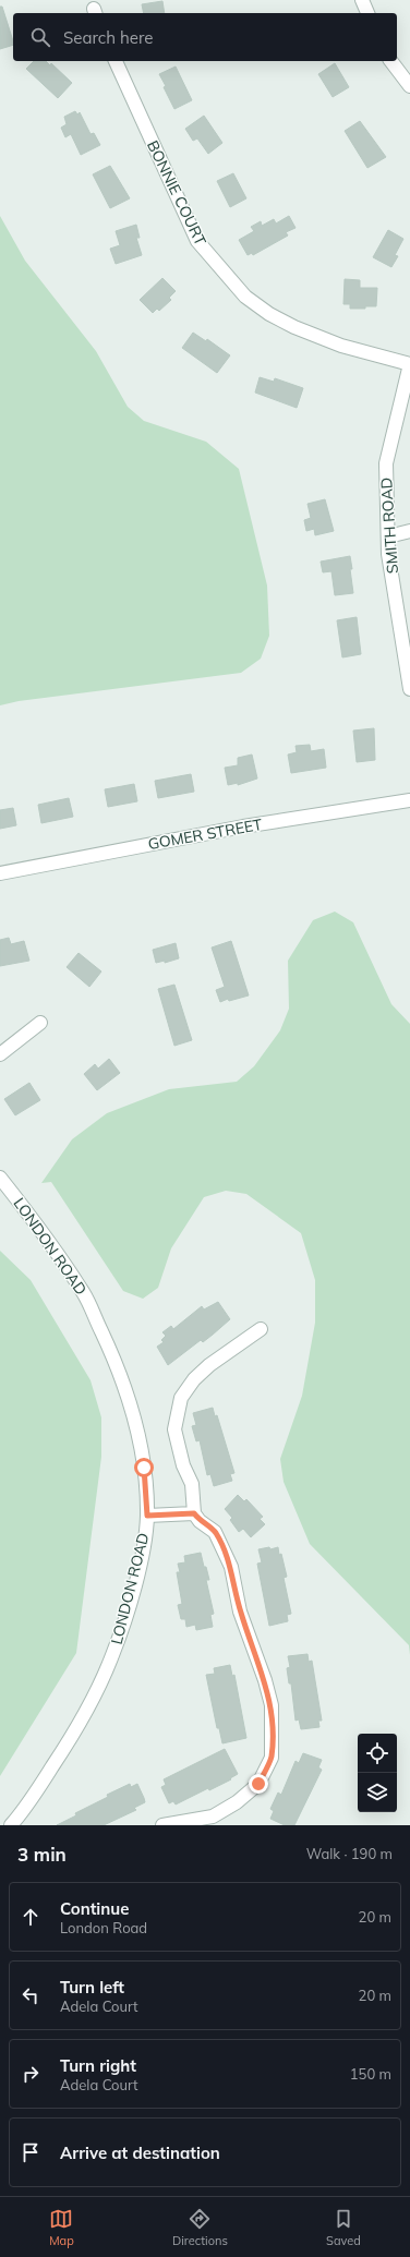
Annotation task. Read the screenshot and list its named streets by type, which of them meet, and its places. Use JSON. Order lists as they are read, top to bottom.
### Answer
{
  "streets": {
    "street": [
      "BONNIE COURT",
      "SMITH ROAD",
      "GOMER STREET",
      "LONDON ROAD"
    ]
  },
  "crossings": [
    ["BONNIE COURT", "SMITH ROAD"]
  ],
  "page": {
    "search": "Search here",
    "heading": ["3 min", "Walk · 190 m"],
    "list": [
      ["Continue", "London Road", "20 m"],
      ["Turn left", "Adela Court", "20 m"],
      ["Turn right", "Adela Court", "150 m"],
      "Arrive at destination"
    ],
    "nav": ["Map", "Directions", "Saved"]
  }
}
